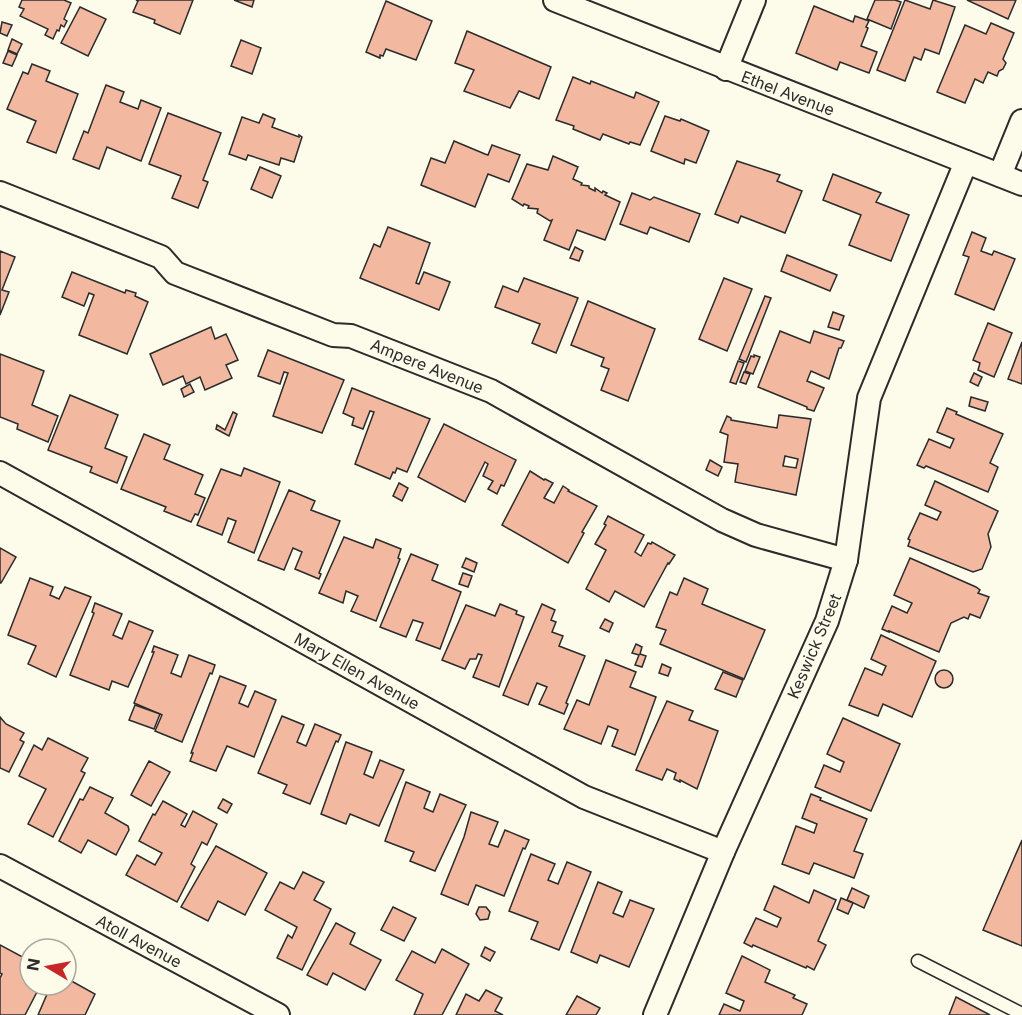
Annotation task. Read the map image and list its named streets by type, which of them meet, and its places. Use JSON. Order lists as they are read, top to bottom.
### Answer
{
  "streets": {
    "street": [
      "Ethel Avenue",
      "Ampere Avenue",
      "Keswick Street",
      "Mary Ellen Avenue",
      "Atoll Avenue"
    ]
  },
  "crossings": [
    ["Ethel Avenue", "Keswick Street"],
    ["Ampere Avenue", "Keswick Street"],
    ["Keswick Street", "Mary Ellen Avenue"]
  ],
  "north": "left"
}
